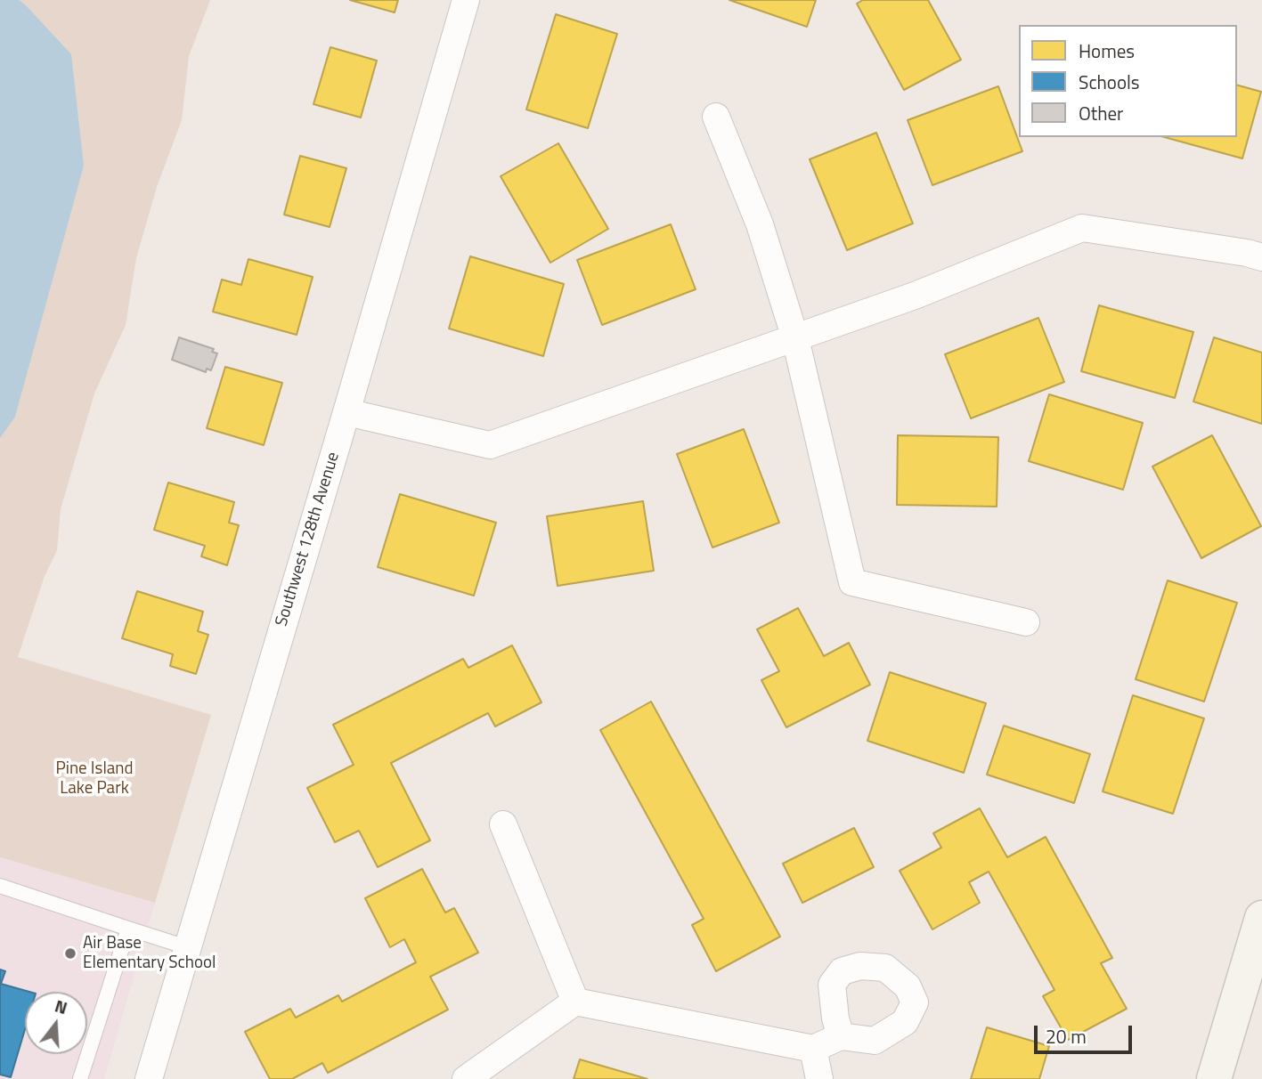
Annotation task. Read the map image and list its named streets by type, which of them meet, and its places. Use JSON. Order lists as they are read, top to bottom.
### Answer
{
  "streets": {
    "street": ["Southwest 128th Avenue"]
  },
  "parks": ["Pine Island Lake Park"],
  "places": ["Air Base Elementary School"],
  "legend": ["Homes", "Schools", "Other"],
  "scale_bar": "20 m",
  "north": "top"
}
